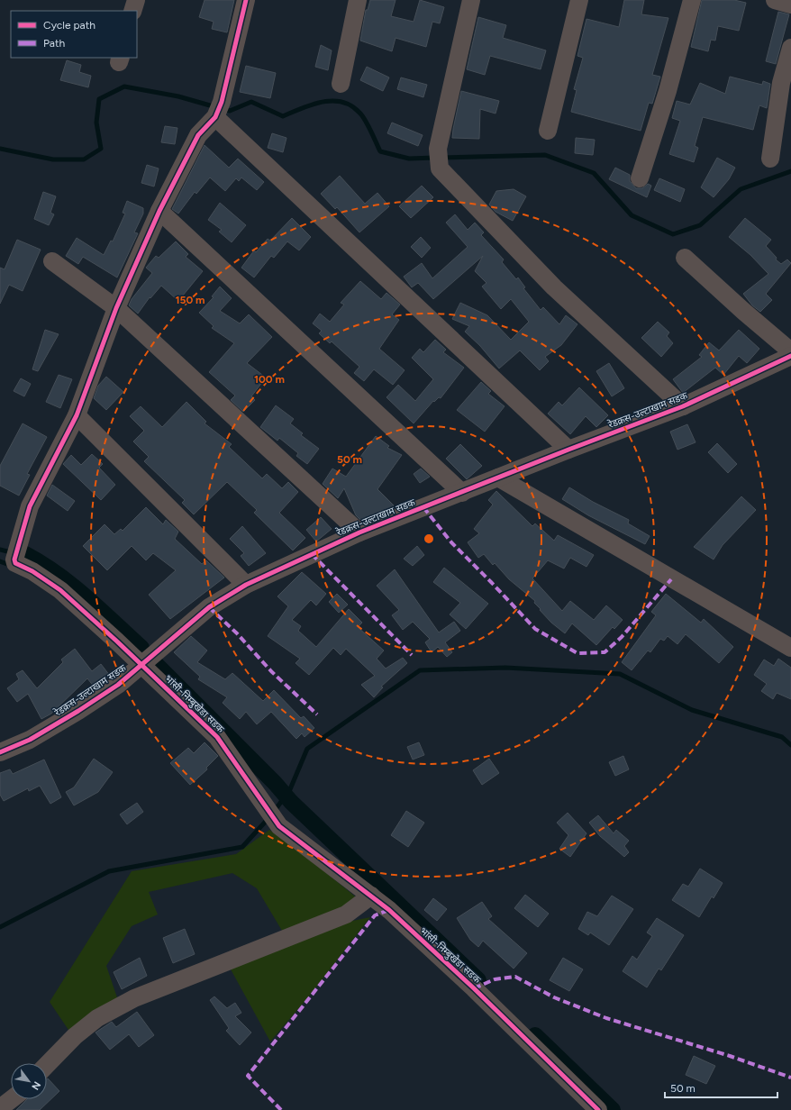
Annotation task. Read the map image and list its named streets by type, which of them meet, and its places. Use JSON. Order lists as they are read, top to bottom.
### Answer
{
  "streets": {
    "street": ["रेडक्रस-उल्टाखाम सडक", "भांसी-निम्बुखेडा सडक"]
  },
  "crossings": [
    ["रेडक्रस-उल्टाखाम सडक", "भांसी-निम्बुखेडा सडक"]
  ],
  "legend": ["Cycle path", "Path"],
  "scale_bar": "50 m",
  "north": "bottom right",
  "rings": ["150 m", "100 m", "50 m"]
}
